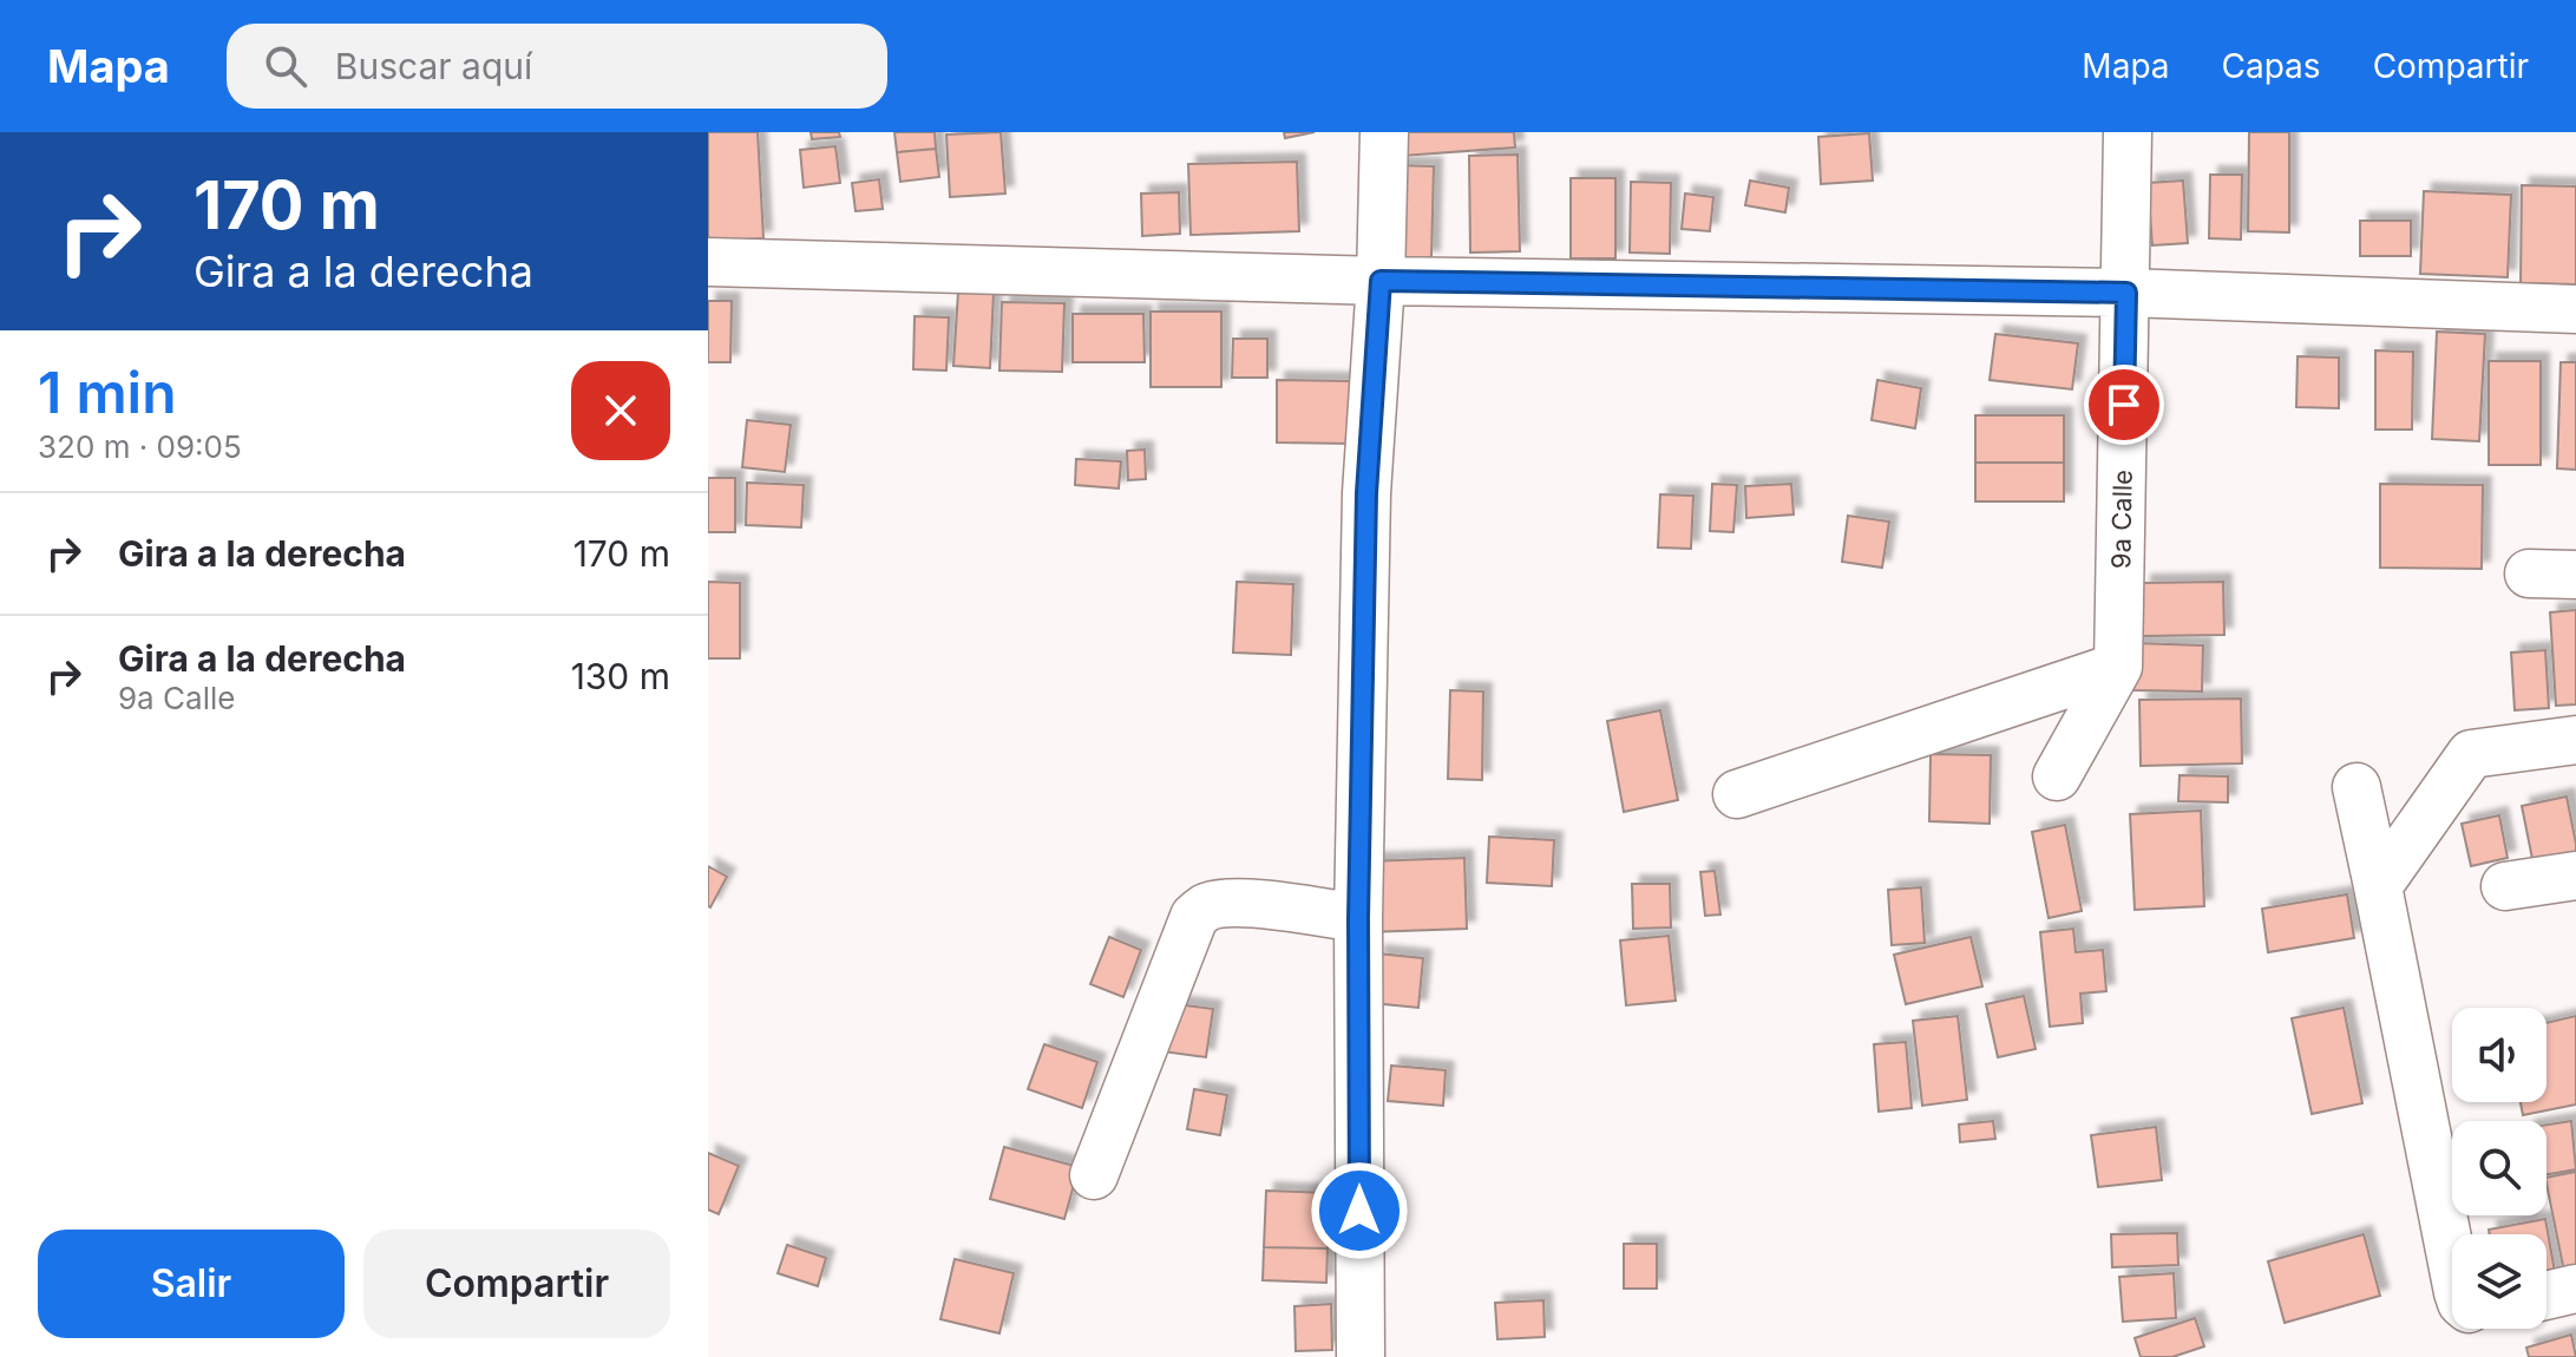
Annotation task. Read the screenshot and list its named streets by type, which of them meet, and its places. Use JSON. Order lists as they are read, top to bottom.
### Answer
{
  "streets": {
    "street": ["9a Calle"]
  },
  "page": {
    "header": "Mapa",
    "search": "Buscar aquí",
    "nav": ["Mapa", "Capas", "Compartir"],
    "turn": ["170 m", "Gira a la derecha"],
    "heading": ["1 min", "320 m · 09:05"],
    "list": [
      {
        "name": "Gira a la derecha",
        "value": "170 m"
      },
      {
        "name": "Gira a la derecha",
        "note": "9a Calle",
        "value": "130 m"
      }
    ],
    "buttons": ["Salir", "Compartir"]
  }
}
